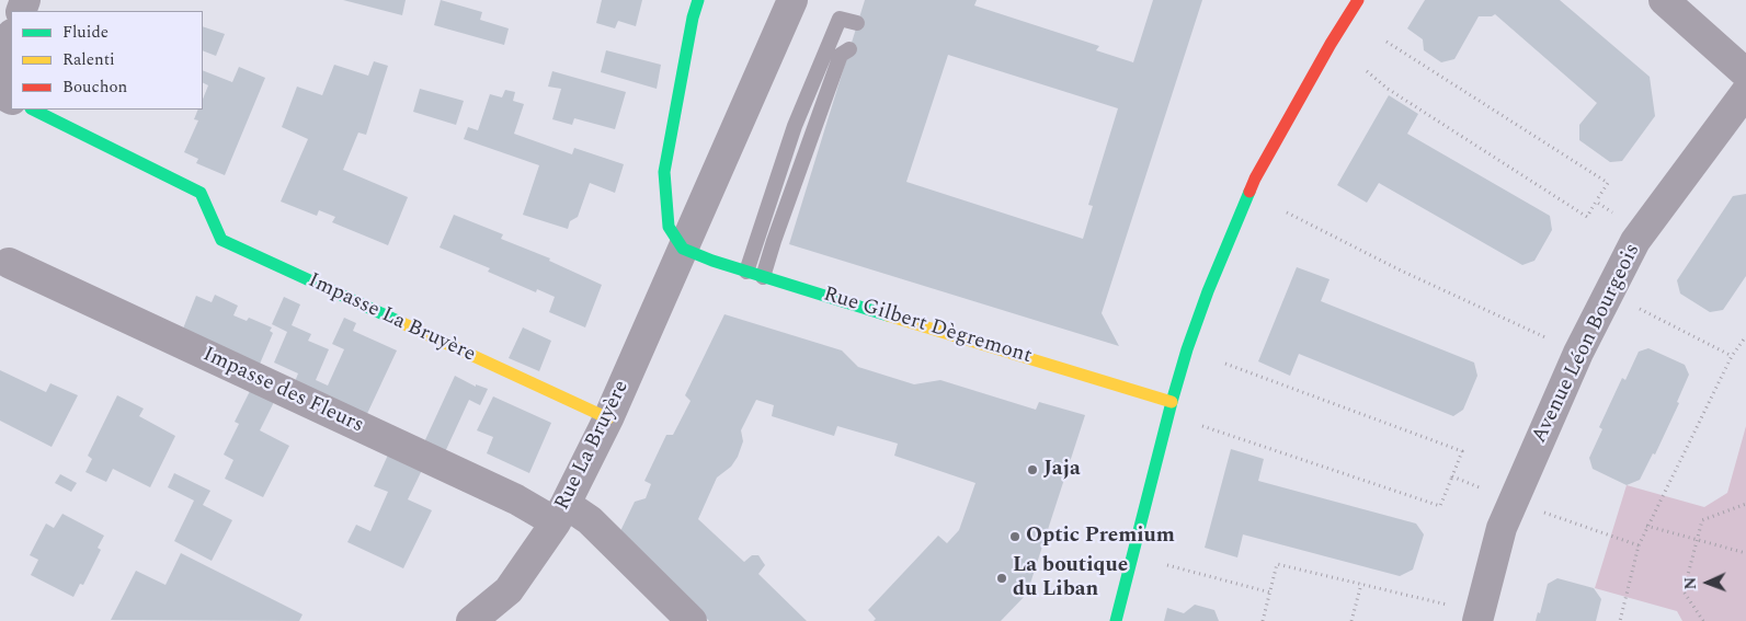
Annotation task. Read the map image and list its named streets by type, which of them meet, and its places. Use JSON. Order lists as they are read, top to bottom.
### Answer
{
  "streets": {
    "street": [
      "Impasse La Bruyère",
      "Rue Gilbert Dègremont",
      "Avenue Léon Bourgeois",
      "Impasse des Fleurs",
      "Rue La Bruyère"
    ]
  },
  "crossings": [
    ["Impasse La Bruyère", "Rue La Bruyère"],
    ["Rue Gilbert Dègremont", "Rue La Bruyère"],
    ["Impasse des Fleurs", "Rue La Bruyère"]
  ],
  "places": ["Jaja", "Optic Premium", "La boutique du Liban"],
  "legend": ["Fluide", "Ralenti", "Bouchon"],
  "north": "left"
}
